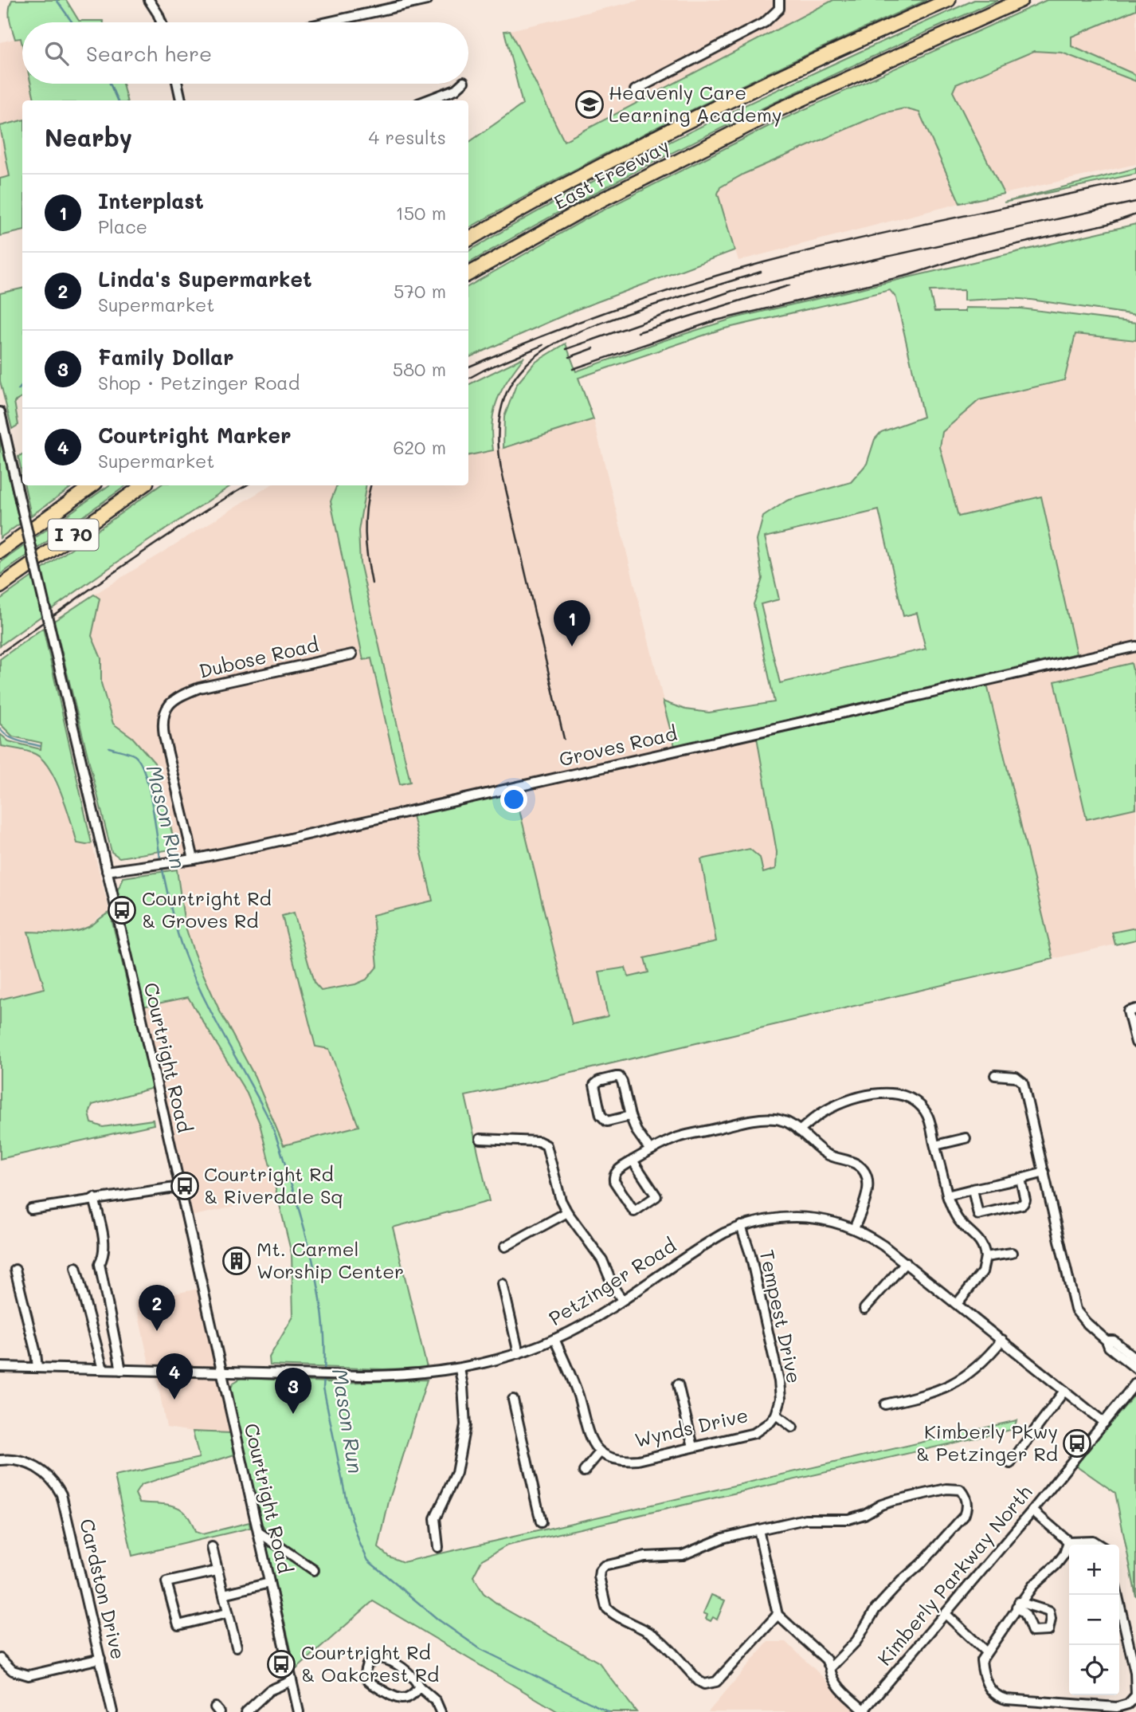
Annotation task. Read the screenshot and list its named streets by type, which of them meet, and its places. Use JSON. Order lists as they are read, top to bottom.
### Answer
{
  "streets": {
    "highway": ["East Freeway", "I 70"],
    "street": [
      "Dubose Road",
      "Groves Road",
      "Courtright Road",
      "Petzinger Road",
      "Tempest Drive",
      "Wynds Drive",
      "Kimberly Parkway North",
      "Cardston Drive"
    ]
  },
  "crossings": [
    ["Dubose Road", "Groves Road"],
    ["Groves Road", "Courtright Road"],
    ["Courtright Road", "Petzinger Road"],
    ["Petzinger Road", "Tempest Drive"],
    ["Petzinger Road", "Kimberly Parkway North"],
    ["Tempest Drive", "Wynds Drive"]
  ],
  "water": ["Mason Run"],
  "places": {
    "school or university": ["Heavenly Care Learning Academy"],
    "bus stop": [
      "Courtright Rd & Groves Rd",
      "Courtright Rd & Riverdale Sq",
      "Kimberly Pkwy & Petzinger Rd",
      "Courtright Rd & Oakcrest Rd"
    ],
    "building": ["Mt. Carmel Worship Center"]
  },
  "page": {
    "search": "Search here",
    "heading": ["Nearby", "4 results"],
    "list": [
      {
        "mark": "1",
        "name": "Interplast",
        "note": "Place",
        "value": "150 m"
      },
      {
        "mark": "2",
        "name": "Linda's Supermarket",
        "note": "Supermarket",
        "value": "570 m"
      },
      {
        "mark": "3",
        "name": "Family Dollar",
        "note": "Shop · Petzinger Road",
        "value": "580 m"
      },
      {
        "mark": "4",
        "name": "Courtright Marker",
        "note": "Supermarket",
        "value": "620 m"
      }
    ],
    "pins": [
      "1",
      "2",
      "4",
      "3"
    ],
    "map_buttons": ["+", "−"]
  }
}
